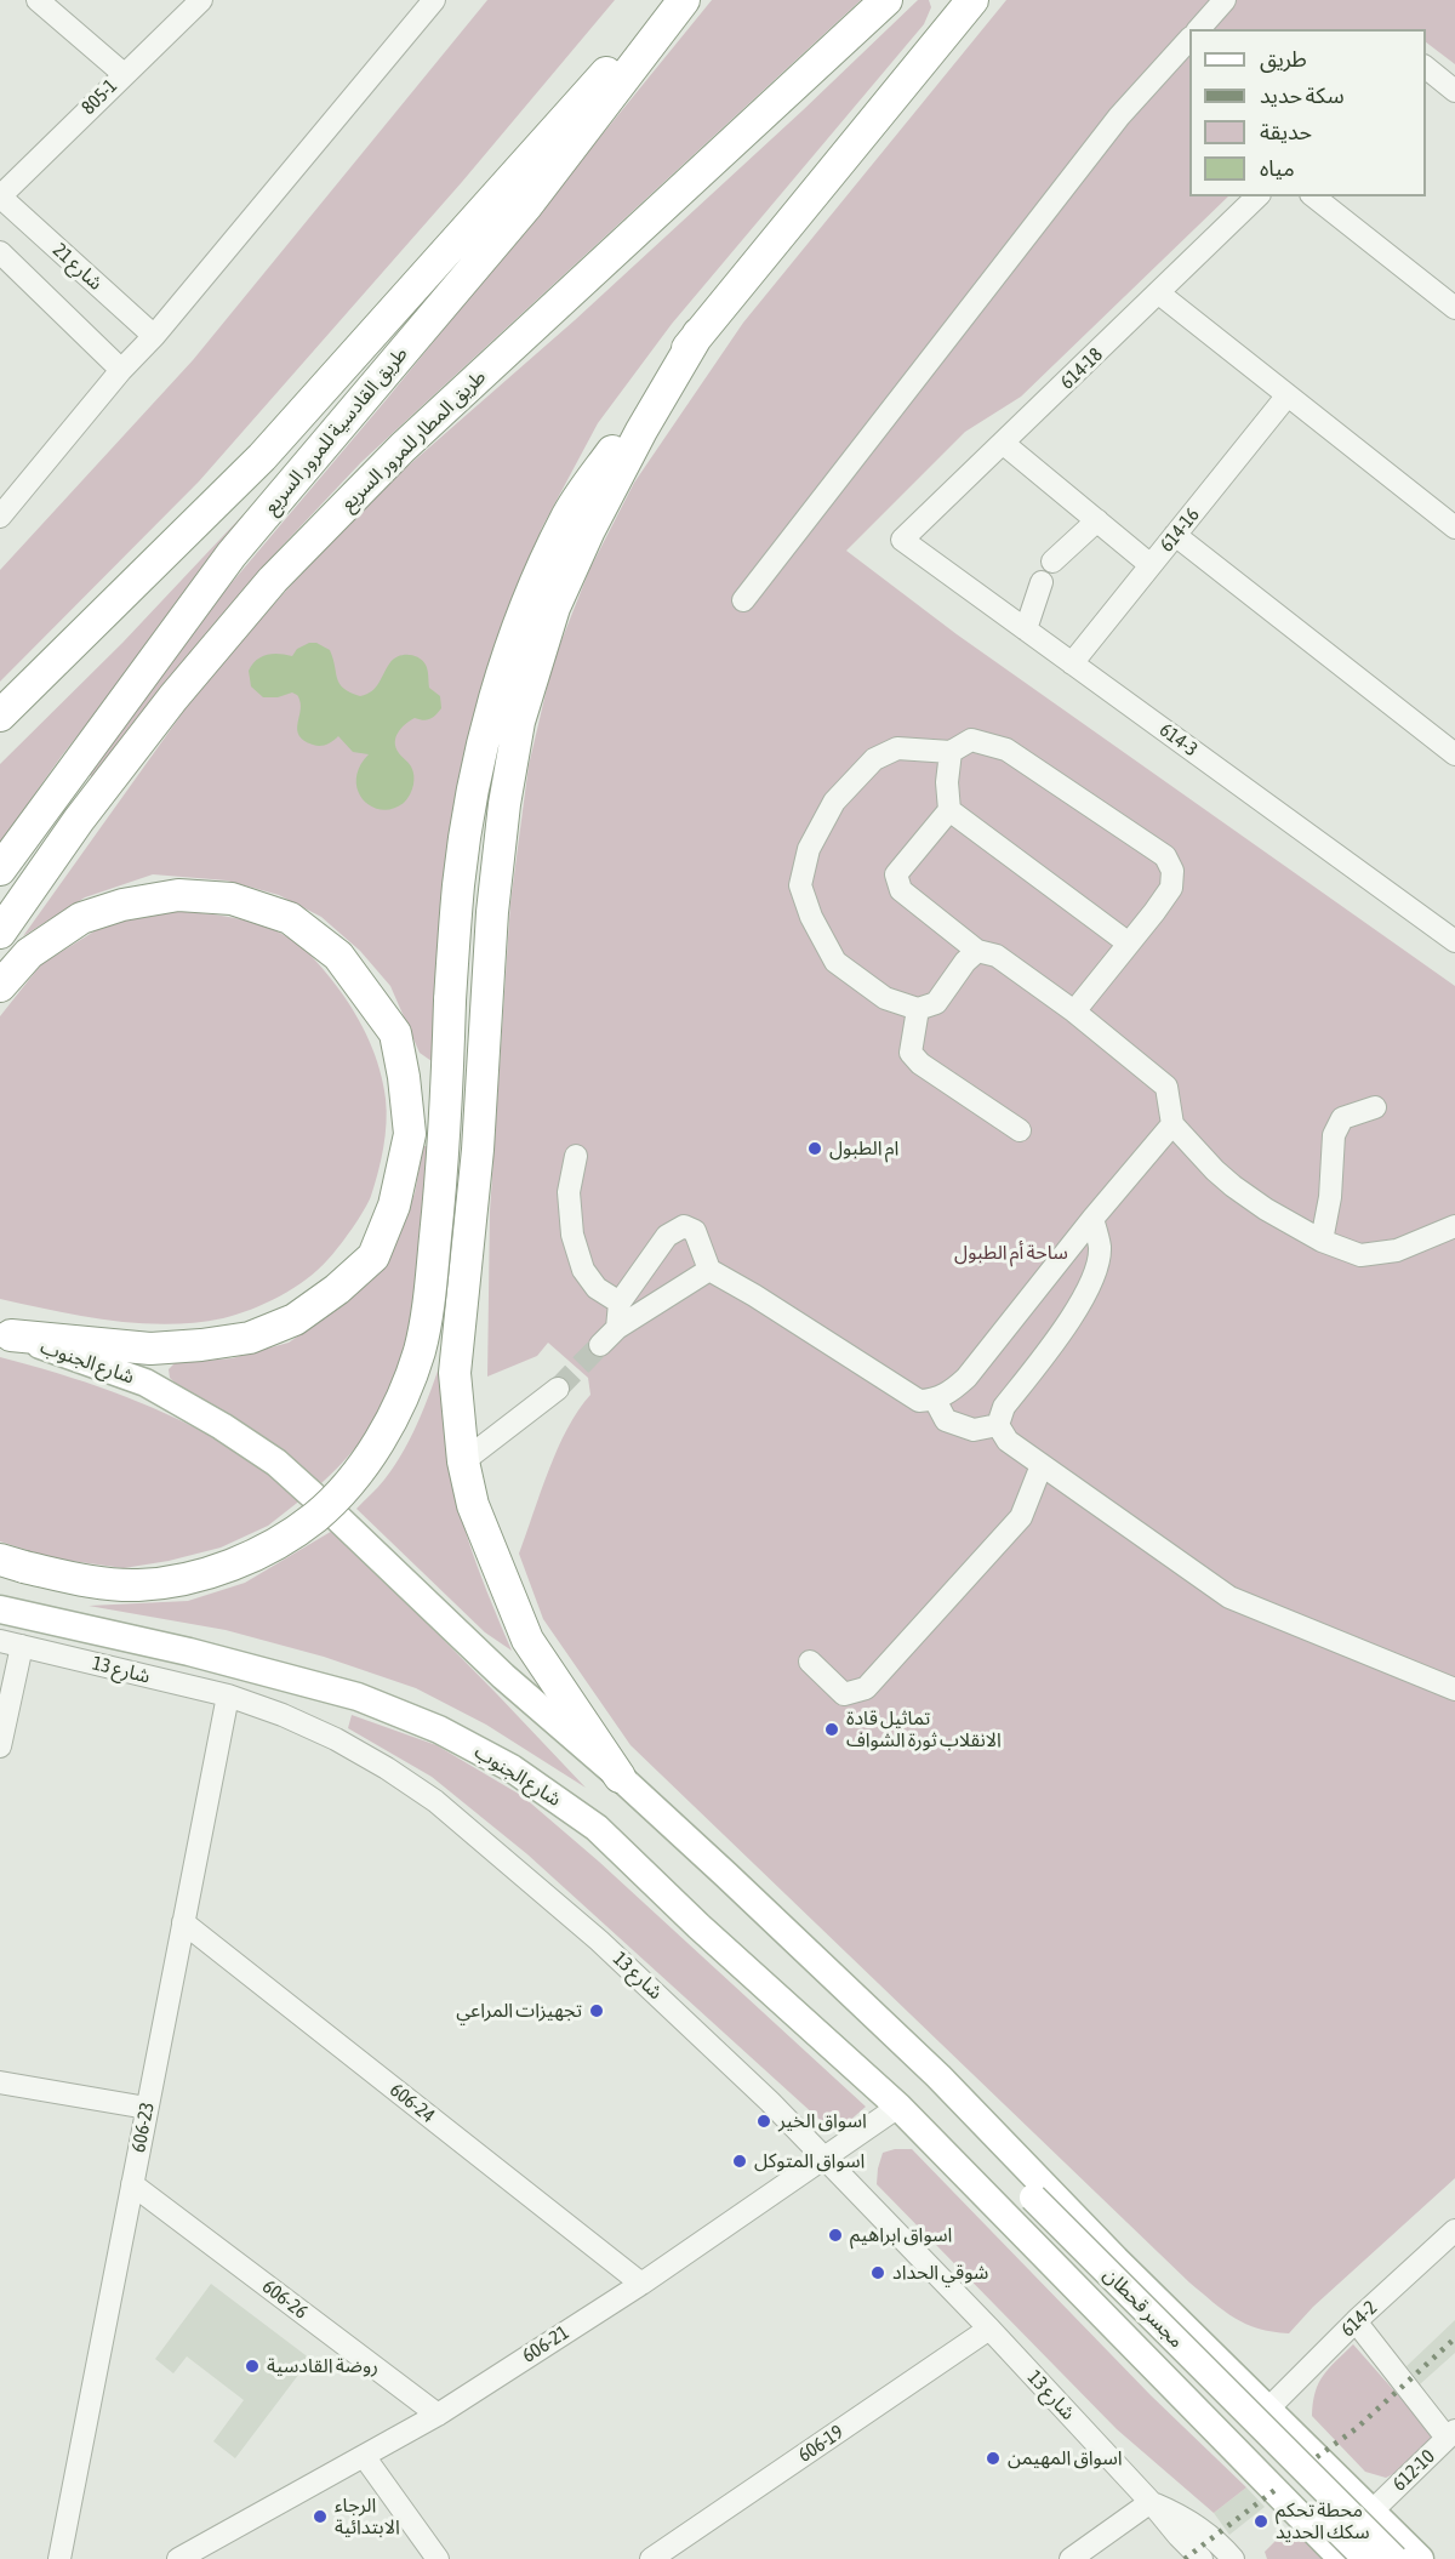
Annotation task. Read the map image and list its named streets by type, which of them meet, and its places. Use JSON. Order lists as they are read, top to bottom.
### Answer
{
  "streets": {
    "highway": ["طريق القادسية للمرور السريع", "طريق المطار للمرور السريع"],
    "main road": ["شارع الجنوب", "مجسر قحطان"],
    "street": [
      "805-1",
      "شارع 21",
      "614-18",
      "614-16",
      "614-3",
      "شارع 13",
      "606-24",
      "606-23",
      "606-26",
      "614-2",
      "606-21",
      "606-19",
      "612-10"
    ]
  },
  "crossings": [
    ["805-1", "شارع 21"],
    ["614-18", "614-3"],
    ["614-16", "614-3"],
    ["شارع الجنوب", "مجسر قحطان"],
    ["شارع 13", "606-23"],
    ["شارع 13", "606-21"],
    ["شارع 13", "606-19"],
    ["606-24", "606-23"],
    ["606-24", "606-21"],
    ["606-23", "606-26"],
    ["606-26", "606-21"]
  ],
  "parks": ["ساحة أم الطبول"],
  "places": [
    "ام الطبول",
    "تماثيل قادة الانقلاب ثورة الشواف",
    "تجهيزات المراعي",
    "اسواق الخير",
    "اسواق المتوكل",
    "اسواق ابراهيم",
    "شوقي الحداد",
    "روضة القادسية",
    "اسواق المهيمن",
    "الرجاء الابتدائية",
    "محطة تحكم سكك الحديد"
  ],
  "legend": [
    "طريق",
    "سكة حديد",
    "حديقة",
    "مياه"
  ]
}
